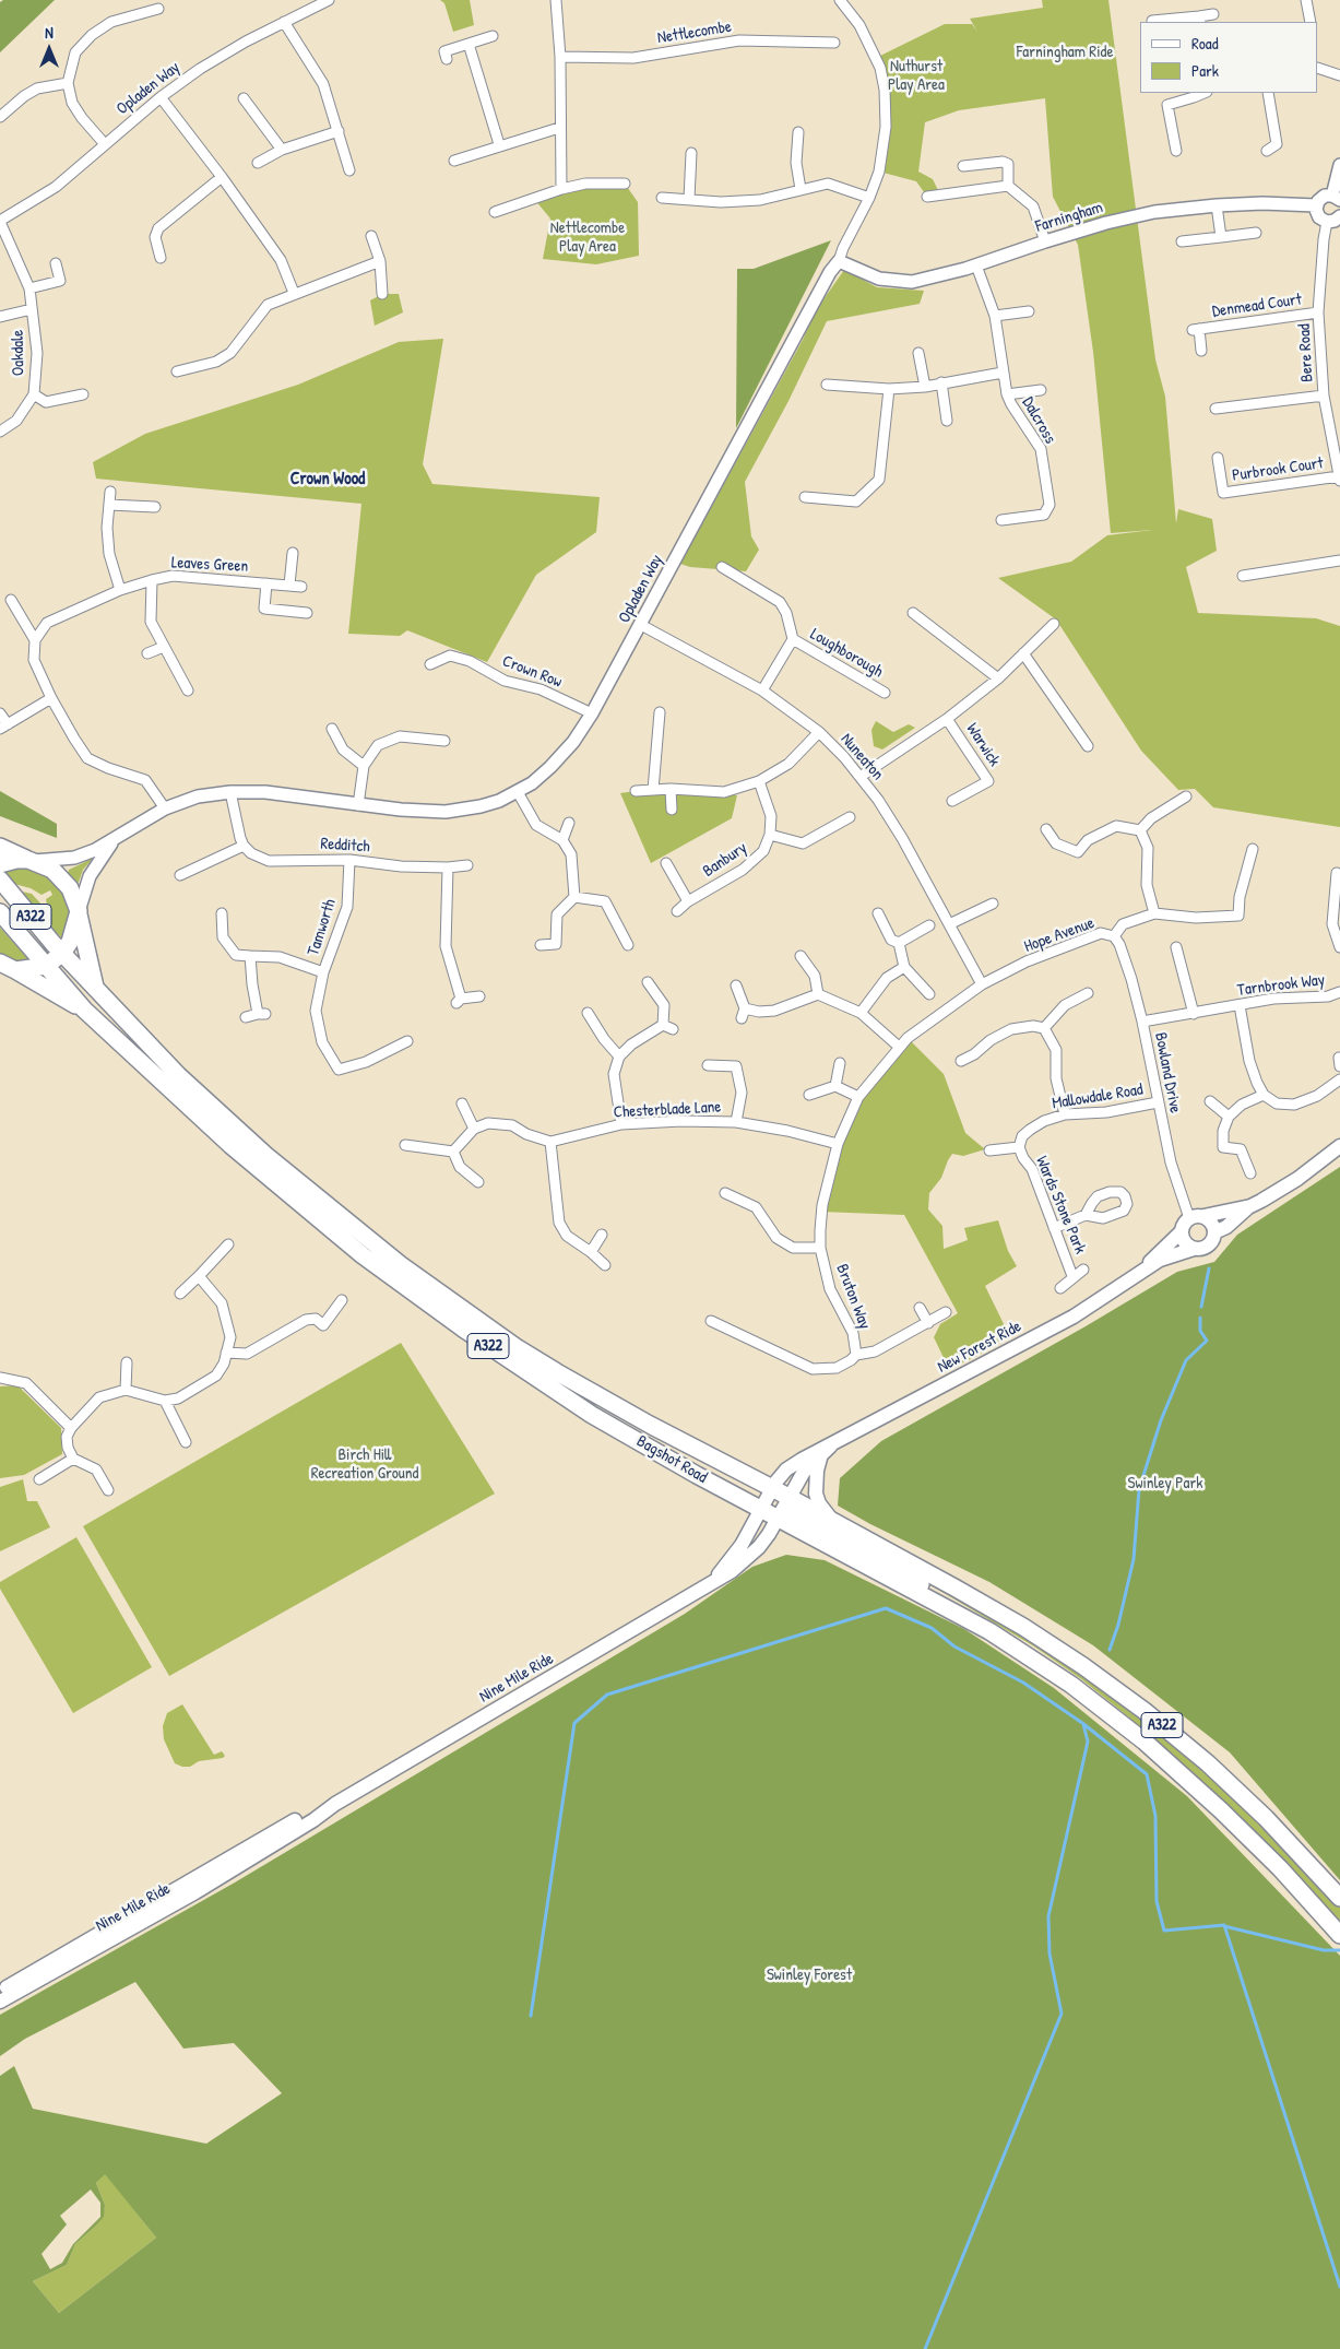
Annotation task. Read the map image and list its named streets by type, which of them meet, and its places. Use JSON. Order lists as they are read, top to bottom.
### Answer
{
  "streets": {
    "highway": ["A322", "Bagshot Road"],
    "main road": ["New Forest Ride", "Nine Mile Ride"],
    "street": [
      "Nettlecombe",
      "Opladen Way",
      "Farningham",
      "Denmead Court",
      "Oakdale",
      "Bere Road",
      "Dalcross",
      "Purbrook Court",
      "Leaves Green",
      "Loughborough",
      "Crown Row",
      "Warwick",
      "Nuneaton",
      "Redditch",
      "Banbury",
      "Tamworth",
      "Hope Avenue",
      "Tarnbrook Way",
      "Bowland Drive",
      "Mallowdale Road",
      "Chesterblade Lane",
      "Wards Stone Park",
      "Bruton Way"
    ]
  },
  "crossings": [
    ["Opladen Way", "Farningham"],
    ["Opladen Way", "Oakdale"],
    ["Opladen Way", "Crown Row"],
    ["Opladen Way", "Nuneaton"],
    ["Farningham", "Dalcross"],
    ["Denmead Court", "Bere Road"],
    ["Bere Road", "Purbrook Court"],
    ["Loughborough", "Nuneaton"],
    ["Warwick", "Nuneaton"],
    ["Nuneaton", "Hope Avenue"],
    ["Nuneaton", "Bruton Way"],
    ["Redditch", "Tamworth"],
    ["A322", "Bagshot Road"],
    ["Hope Avenue", "Bowland Drive"],
    ["Hope Avenue", "Bruton Way"],
    ["Tarnbrook Way", "Bowland Drive"],
    ["Bowland Drive", "Mallowdale Road"],
    ["Bowland Drive", "New Forest Ride"],
    ["Mallowdale Road", "Wards Stone Park"],
    ["Chesterblade Lane", "Bruton Way"],
    ["New Forest Ride", "Bagshot Road"],
    ["New Forest Ride", "Nine Mile Ride"],
    ["Bagshot Road", "Nine Mile Ride"]
  ],
  "districts": ["Crown Wood"],
  "parks": [
    "Farningham Ride",
    "Nuthurst Play Area",
    "Nettlecombe Play Area",
    "Birch Hill Recreation Ground",
    "Swinley Park",
    "Swinley Forest"
  ],
  "legend": ["Road", "Park"],
  "north": "top"
}
